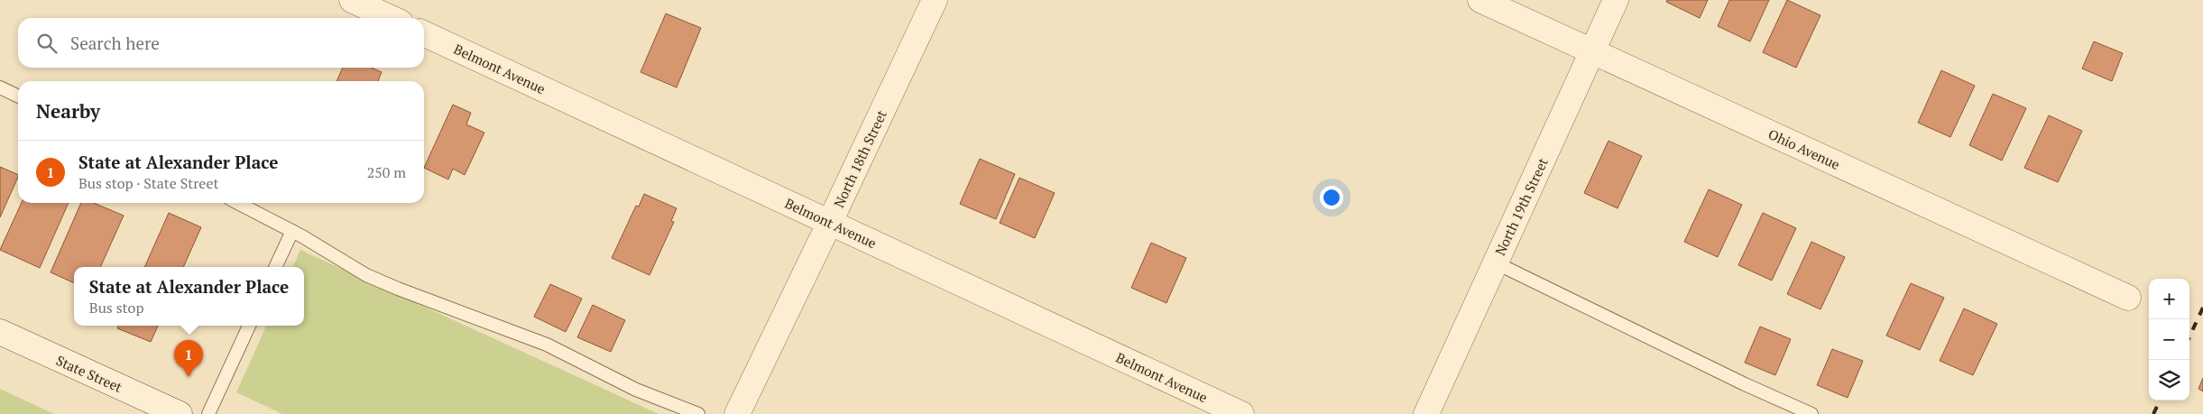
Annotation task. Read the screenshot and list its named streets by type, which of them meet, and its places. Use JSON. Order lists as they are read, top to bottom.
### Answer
{
  "streets": {
    "street": [
      "Belmont Avenue",
      "Ohio Avenue",
      "North 18th Street",
      "North 19th Street",
      "State Street"
    ]
  },
  "crossings": [
    ["Belmont Avenue", "North 18th Street"],
    ["Ohio Avenue", "North 19th Street"]
  ],
  "page": {
    "search": "Search here",
    "heading": "Nearby",
    "list": [
      {
        "mark": "1",
        "name": "State at Alexander Place",
        "note": "Bus stop · State Street",
        "value": "250 m"
      }
    ],
    "popup": ["State at Alexander Place", "Bus stop"],
    "map_buttons": ["+", "−"],
    "pins": "1"
  }
}
